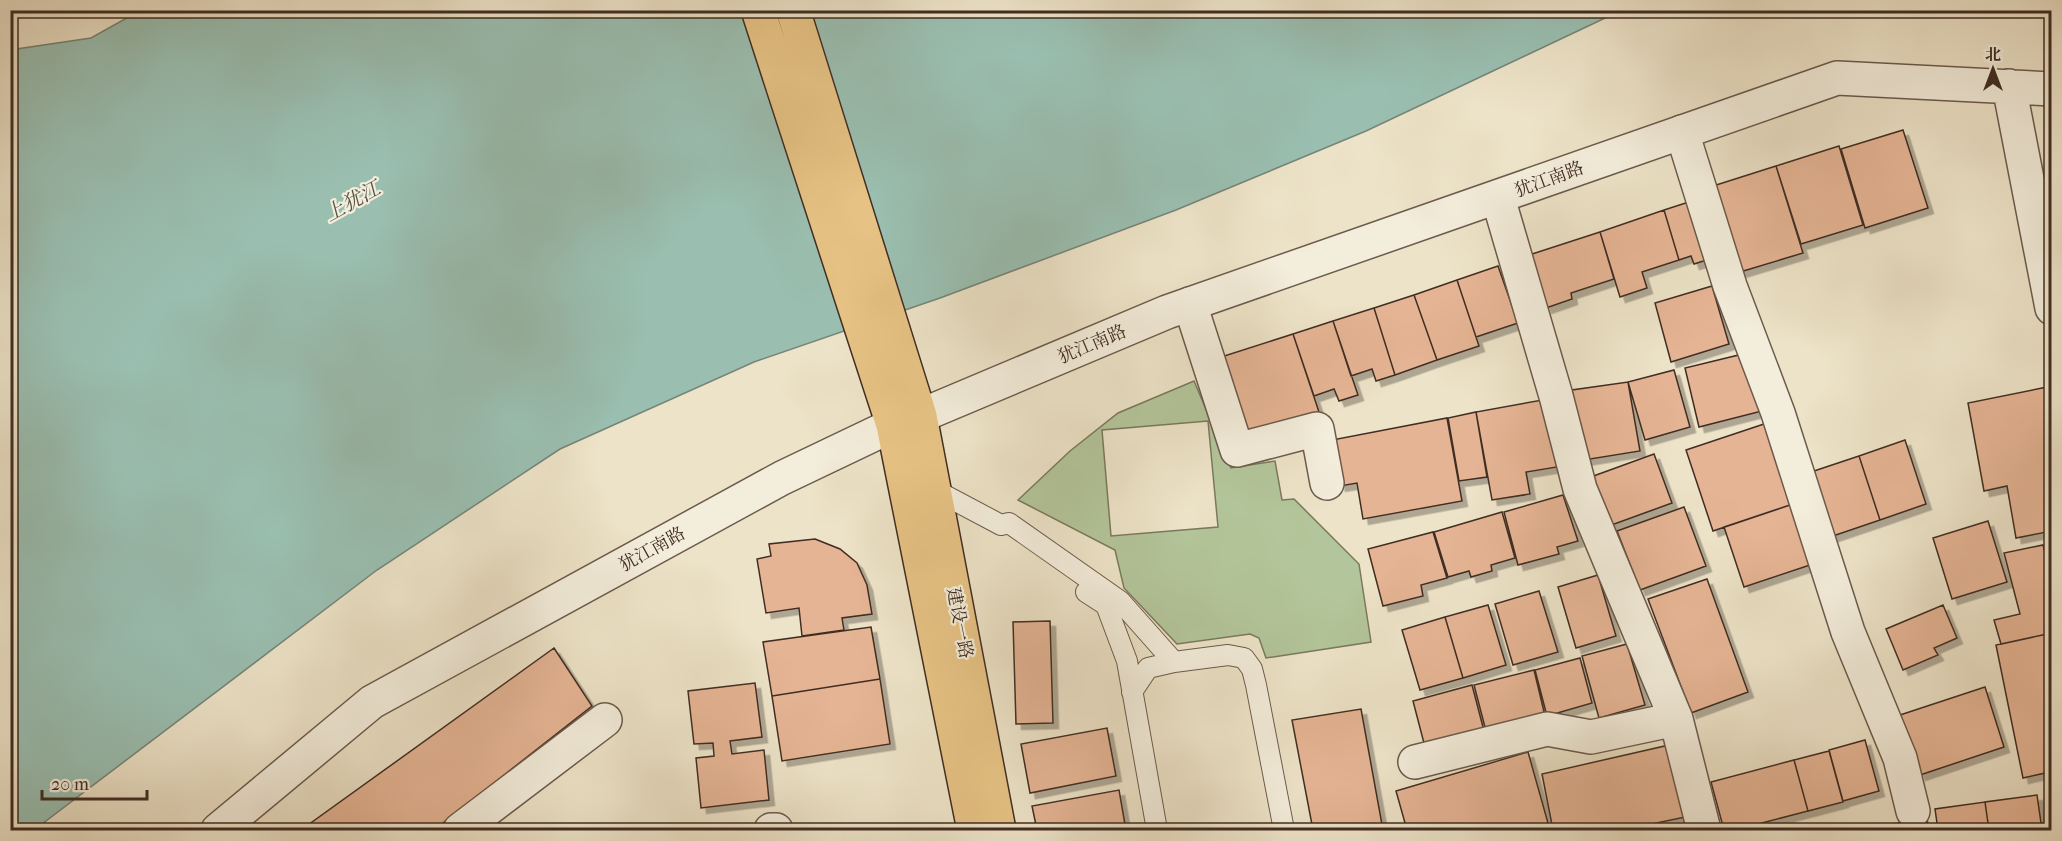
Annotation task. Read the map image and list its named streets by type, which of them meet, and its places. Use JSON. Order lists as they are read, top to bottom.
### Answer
{
  "streets": {
    "main road": ["建设一路"],
    "street": ["犹江南路"]
  },
  "crossings": [
    ["犹江南路", "建设一路"]
  ],
  "water": ["上犹江"],
  "scale_bar": "20 m",
  "north": "top"
}
